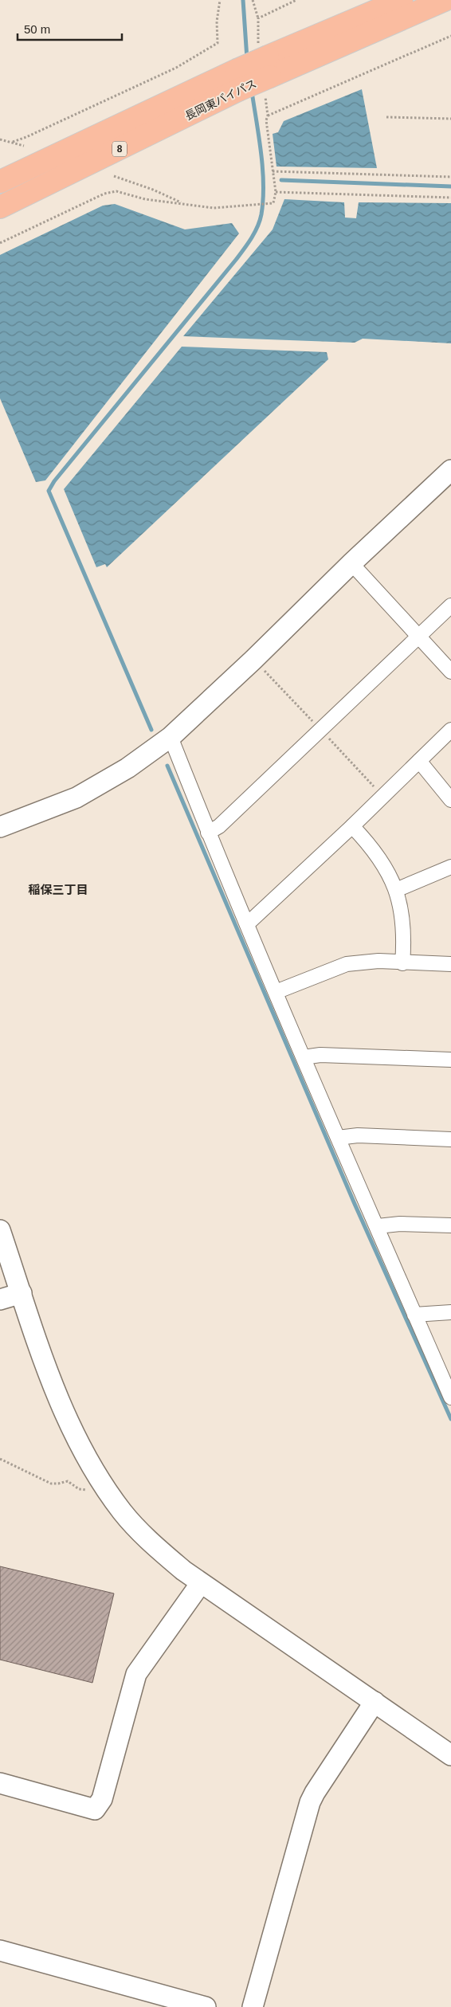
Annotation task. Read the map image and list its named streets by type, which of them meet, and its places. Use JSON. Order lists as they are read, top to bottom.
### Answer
{
  "streets": {
    "highway": ["長岡東バイパス", "8"]
  },
  "districts": ["稲保三丁目"],
  "scale_bar": "50 m"
}
